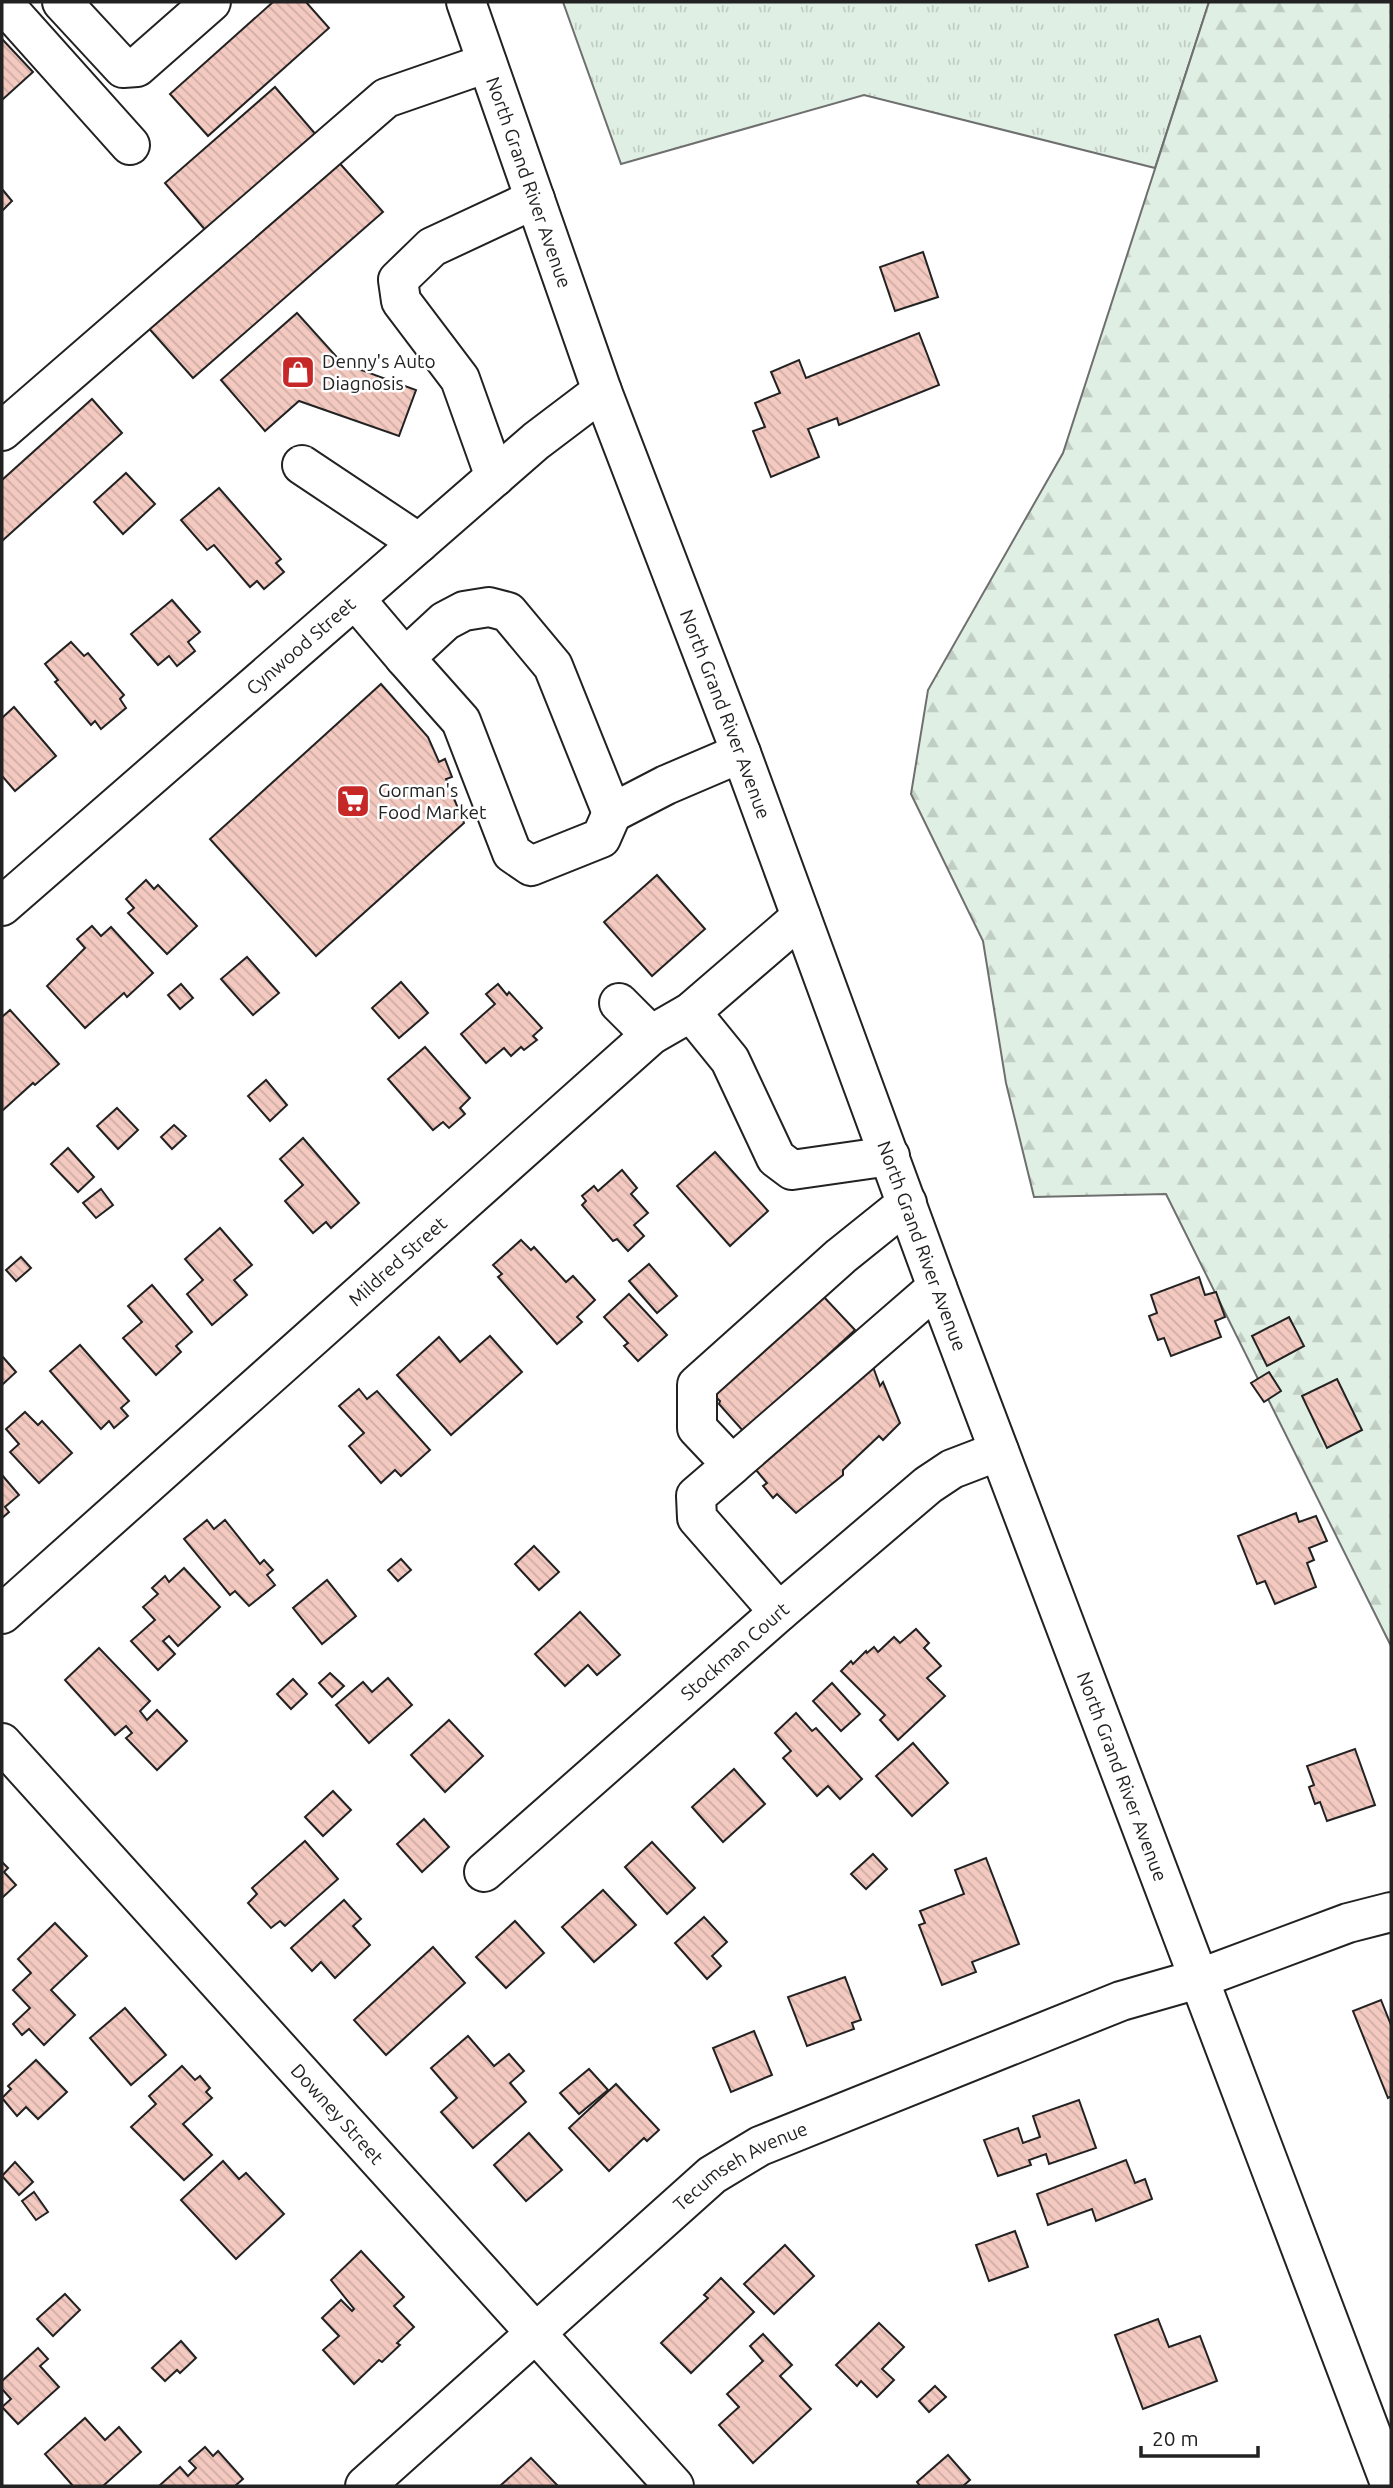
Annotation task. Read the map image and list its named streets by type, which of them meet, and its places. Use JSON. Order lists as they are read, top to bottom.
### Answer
{
  "streets": {
    "street": [
      "North Grand River Avenue",
      "Cynwood Street",
      "Mildred Street",
      "Stockman Court",
      "Downey Street",
      "Tecumseh Avenue"
    ]
  },
  "crossings": [
    ["North Grand River Avenue", "Cynwood Street"],
    ["North Grand River Avenue", "Mildred Street"],
    ["North Grand River Avenue", "Stockman Court"],
    ["North Grand River Avenue", "Tecumseh Avenue"],
    ["Downey Street", "Tecumseh Avenue"]
  ],
  "places": {
    "shop": ["Denny's Auto Diagnosis"],
    "supermarket": ["Gorman's Food Market"]
  },
  "scale_bar": "20 m"
}
